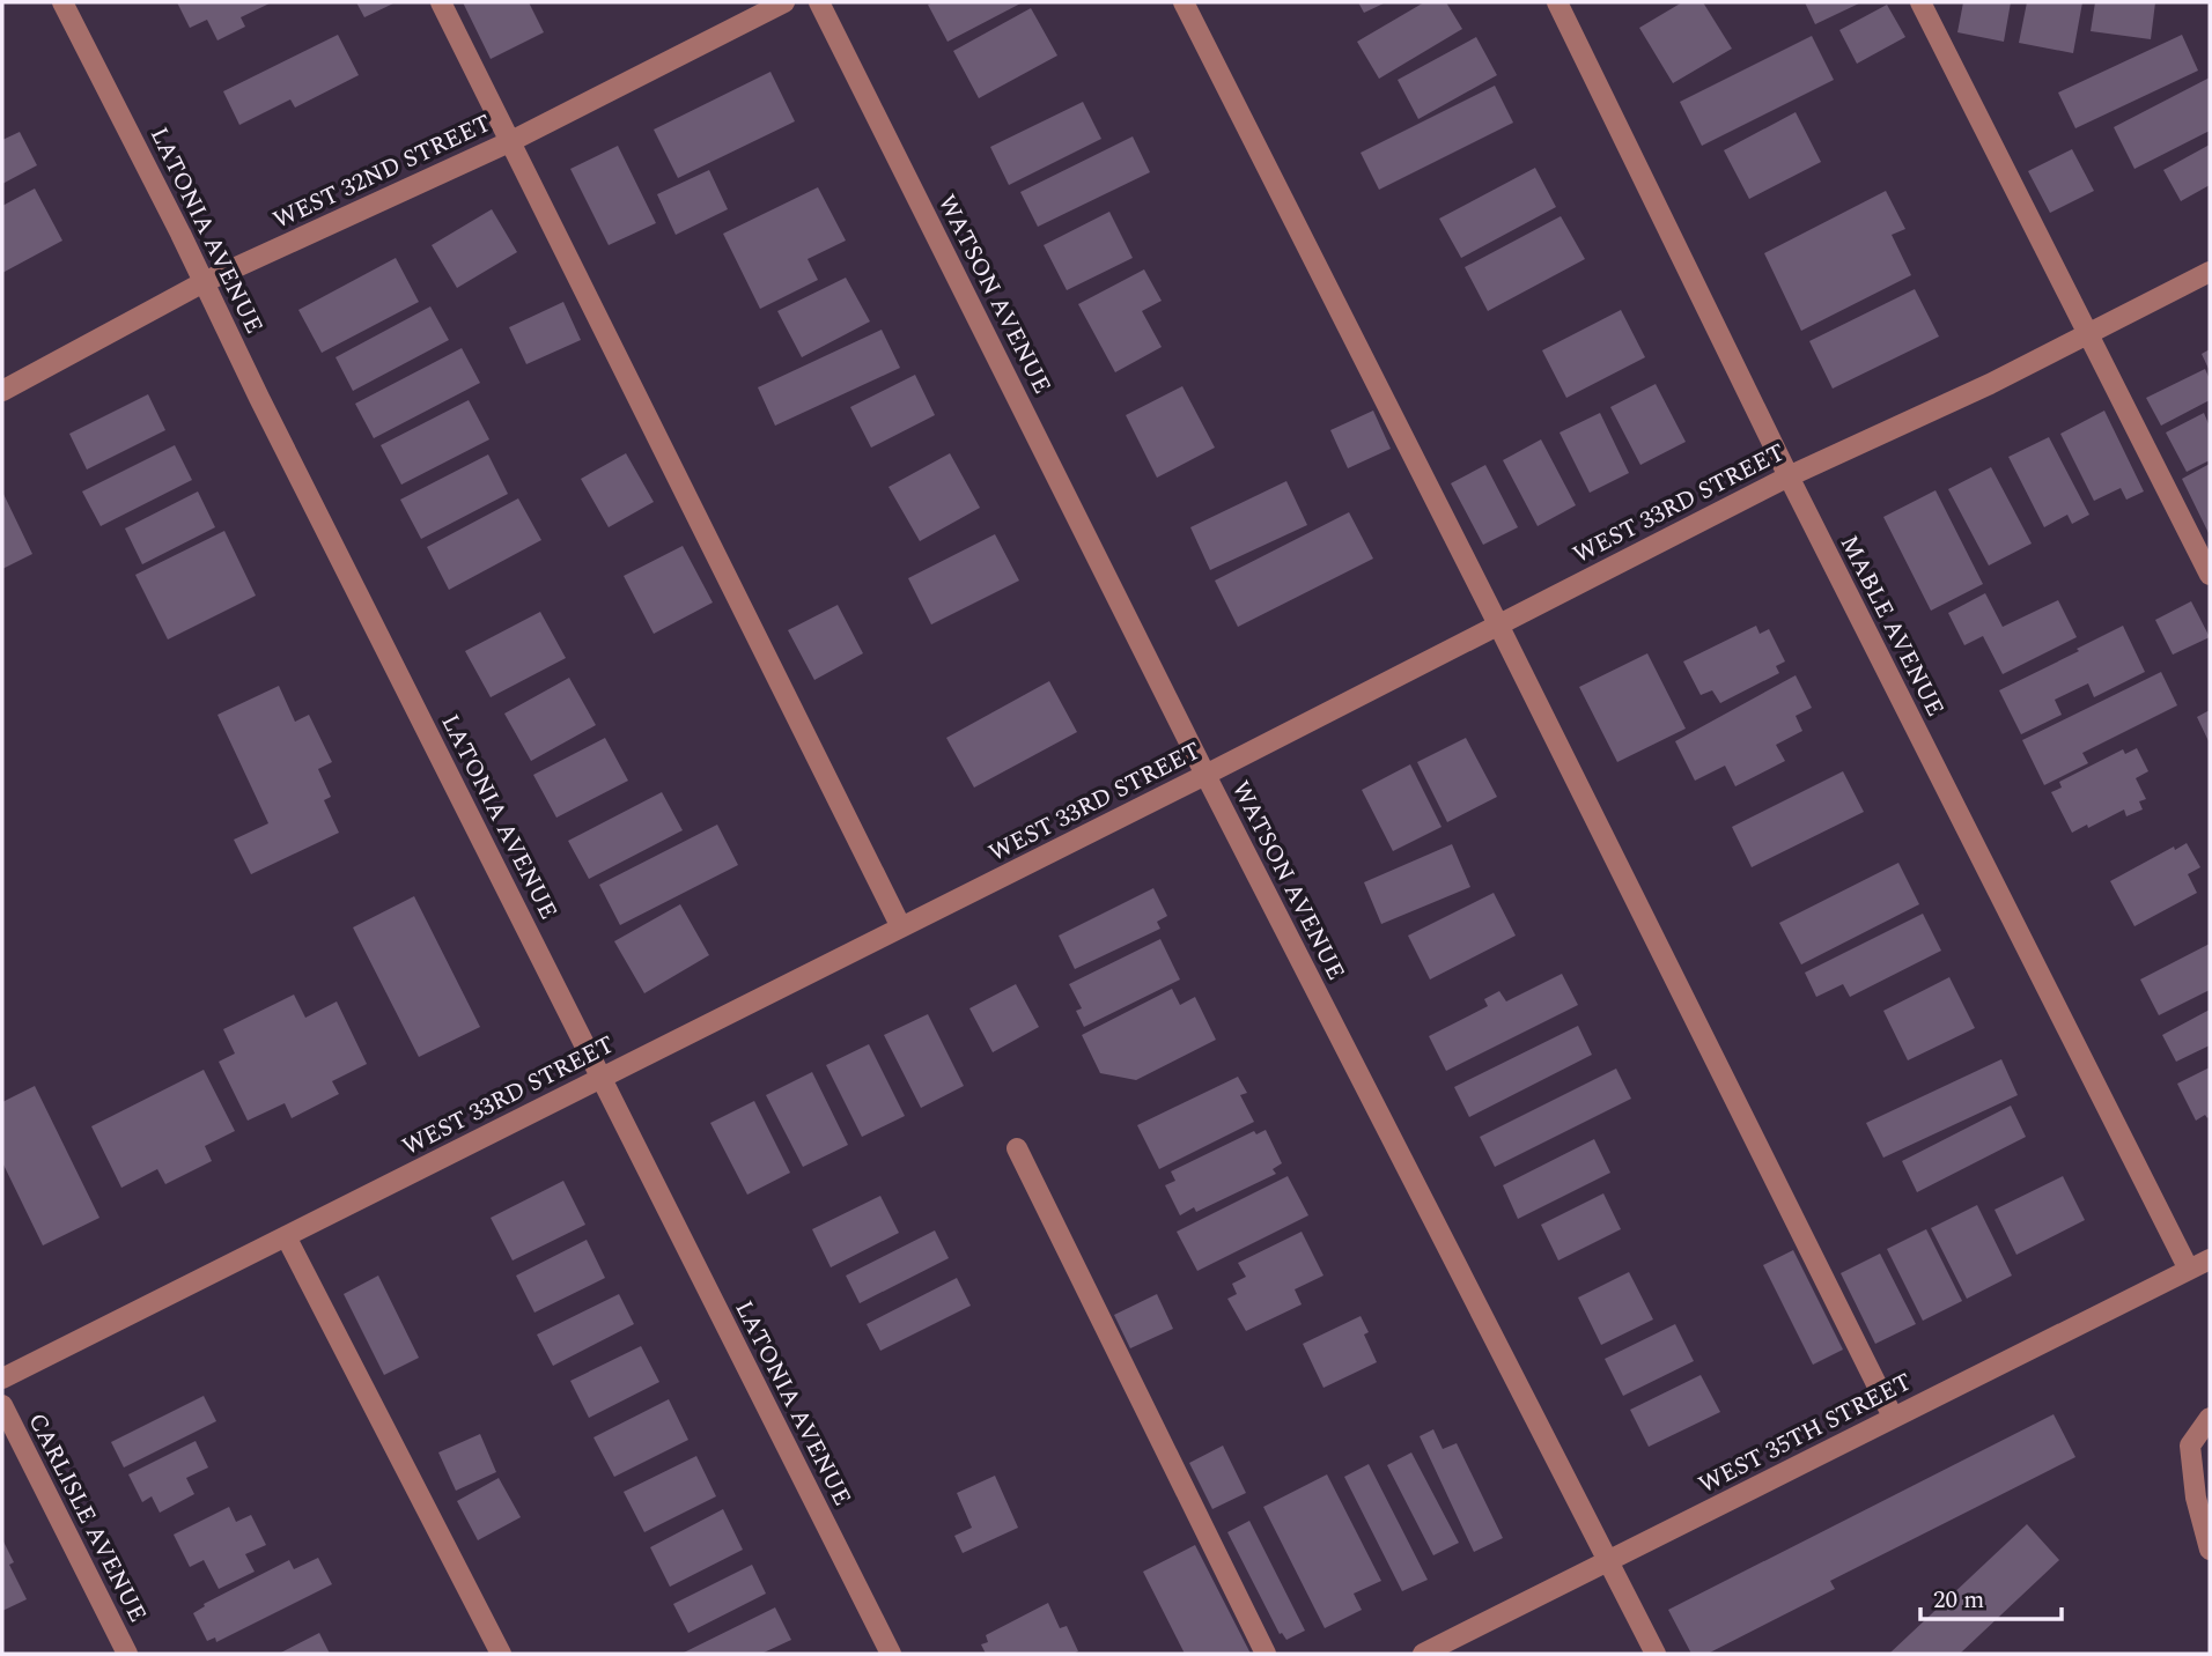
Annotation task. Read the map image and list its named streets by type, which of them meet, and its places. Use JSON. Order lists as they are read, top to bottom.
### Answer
{
  "streets": {
    "street": [
      "WEST 32ND STREET",
      "LATONIA AVENUE",
      "WATSON AVENUE",
      "WEST 33RD STREET",
      "MABLE AVENUE",
      "WEST 35TH STREET",
      "CARLISLE AVENUE"
    ]
  },
  "crossings": [
    ["WEST 32ND STREET", "LATONIA AVENUE"],
    ["LATONIA AVENUE", "WEST 33RD STREET"],
    ["WATSON AVENUE", "WEST 33RD STREET"],
    ["WATSON AVENUE", "WEST 35TH STREET"],
    ["WEST 33RD STREET", "MABLE AVENUE"],
    ["MABLE AVENUE", "WEST 35TH STREET"]
  ],
  "scale_bar": "20 m"
}
